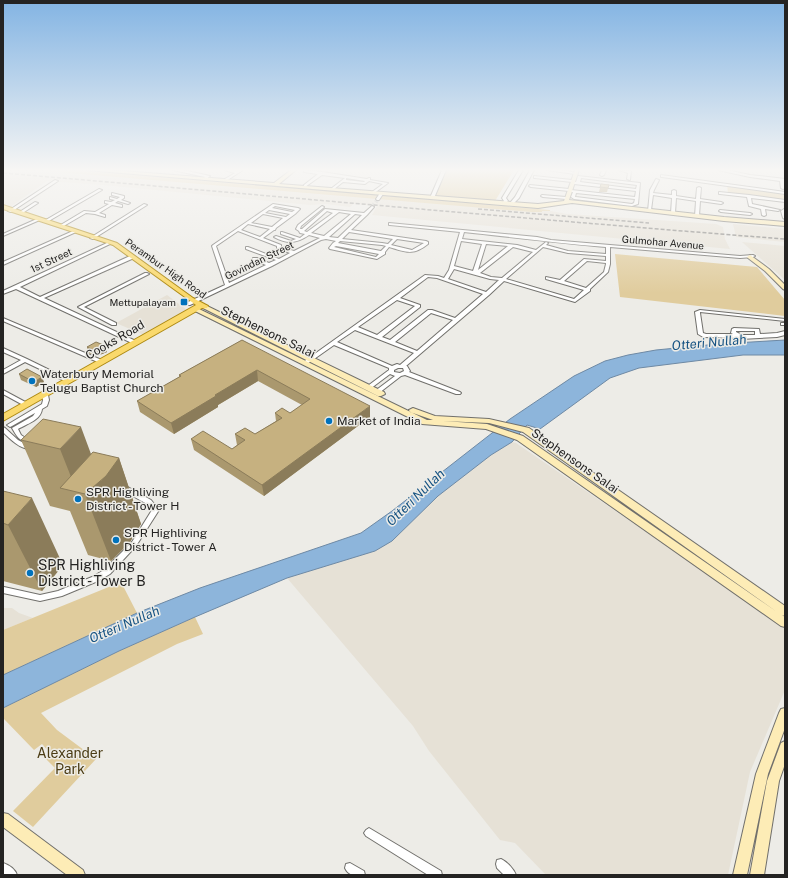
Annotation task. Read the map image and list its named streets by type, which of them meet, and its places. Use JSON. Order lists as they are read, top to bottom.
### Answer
{
  "streets": {
    "main road": ["Perambur High Road", "Stephensons Salai", "Cooks Road"],
    "street": ["Gulmohar Avenue", "1st Street", "Govindan Street"]
  },
  "crossings": [
    ["1st Street", "Perambur High Road"],
    ["Govindan Street", "Perambur High Road"],
    ["Govindan Street", "Stephensons Salai"],
    ["Govindan Street", "Cooks Road"],
    ["Perambur High Road", "Stephensons Salai"],
    ["Perambur High Road", "Cooks Road"],
    ["Stephensons Salai", "Cooks Road"]
  ],
  "water": ["Otteri Nullah"],
  "parks": ["Alexander Park"],
  "places": {
    "transit": ["Mettupalayam"],
    "other": [
      "Waterbury Memorial Telugu Baptist Church",
      "Market of India",
      "SPR Highliving District - Tower H",
      "SPR Highliving District - Tower A",
      "SPR Highliving District - Tower B"
    ]
  }
}
